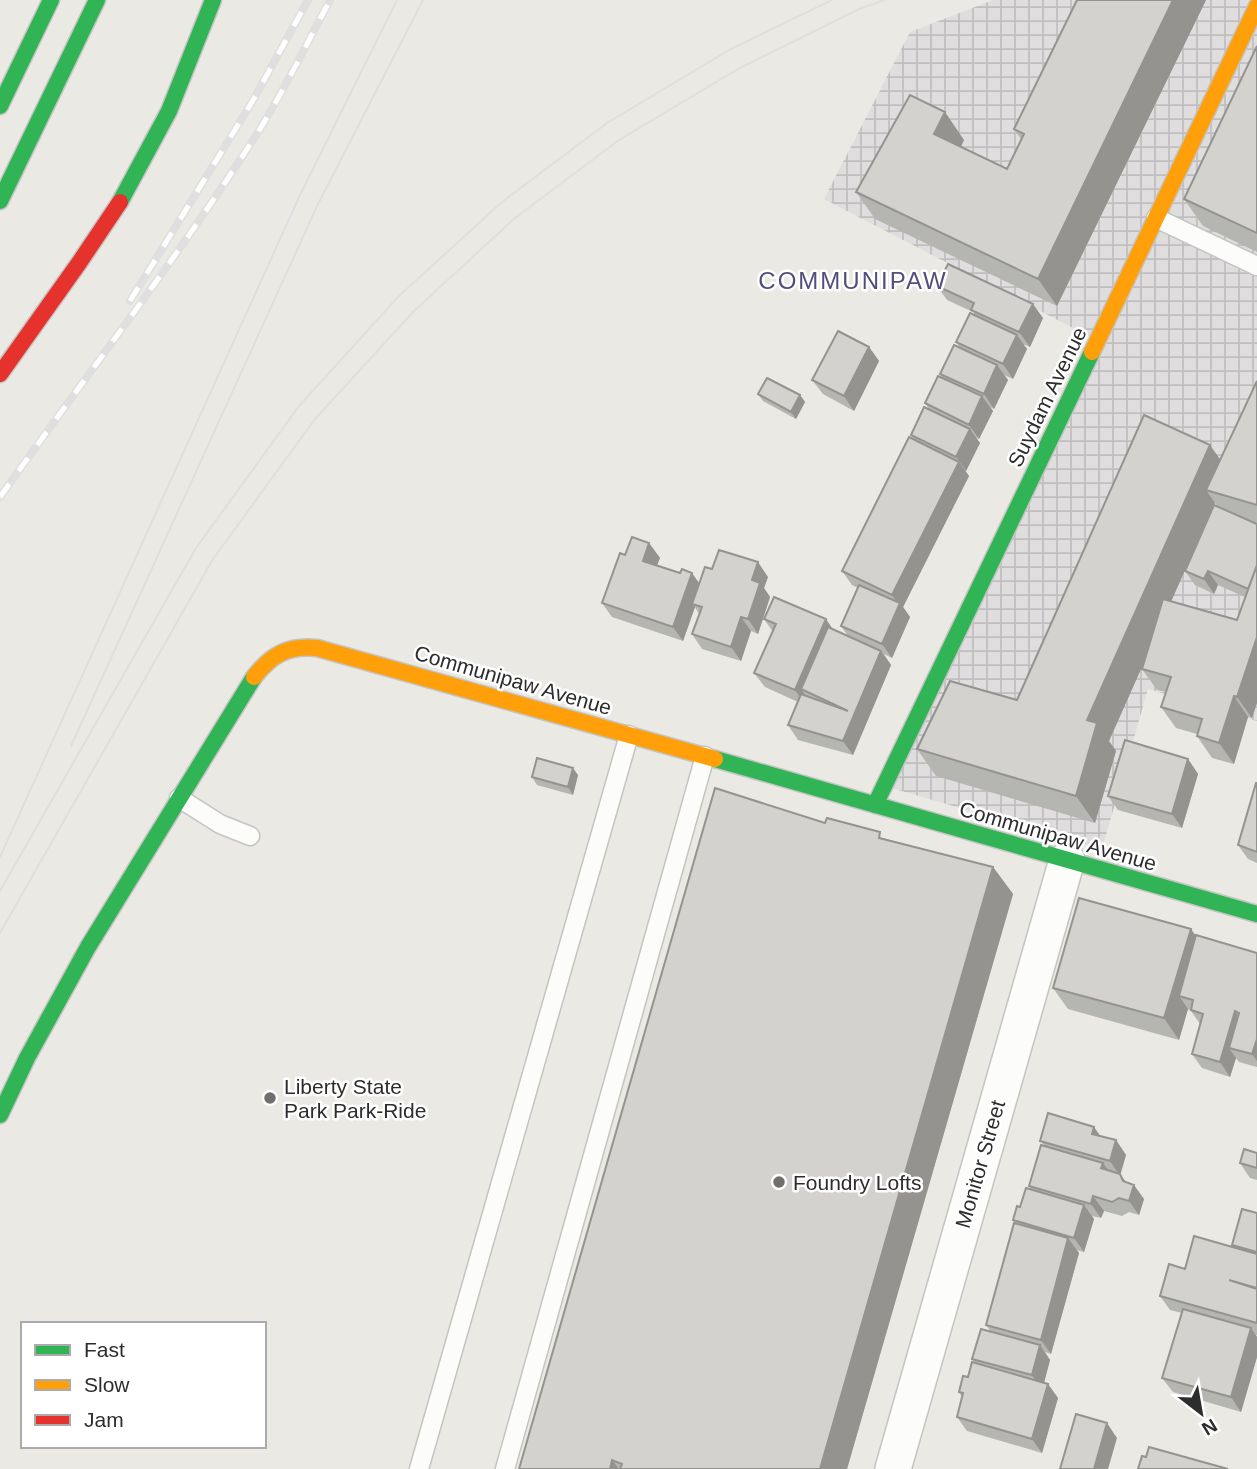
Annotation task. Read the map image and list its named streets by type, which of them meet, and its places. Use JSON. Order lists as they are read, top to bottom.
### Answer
{
  "streets": {
    "main road": ["Suydam Avenue", "Communipaw Avenue"],
    "street": ["Monitor Street"]
  },
  "crossings": [
    ["Suydam Avenue", "Communipaw Avenue"],
    ["Communipaw Avenue", "Monitor Street"]
  ],
  "districts": ["COMMUNIPAW"],
  "places": ["Liberty State Park Park-Ride", "Foundry Lofts"],
  "legend": ["Fast", "Slow", "Jam"],
  "north": "bottom right"
}
